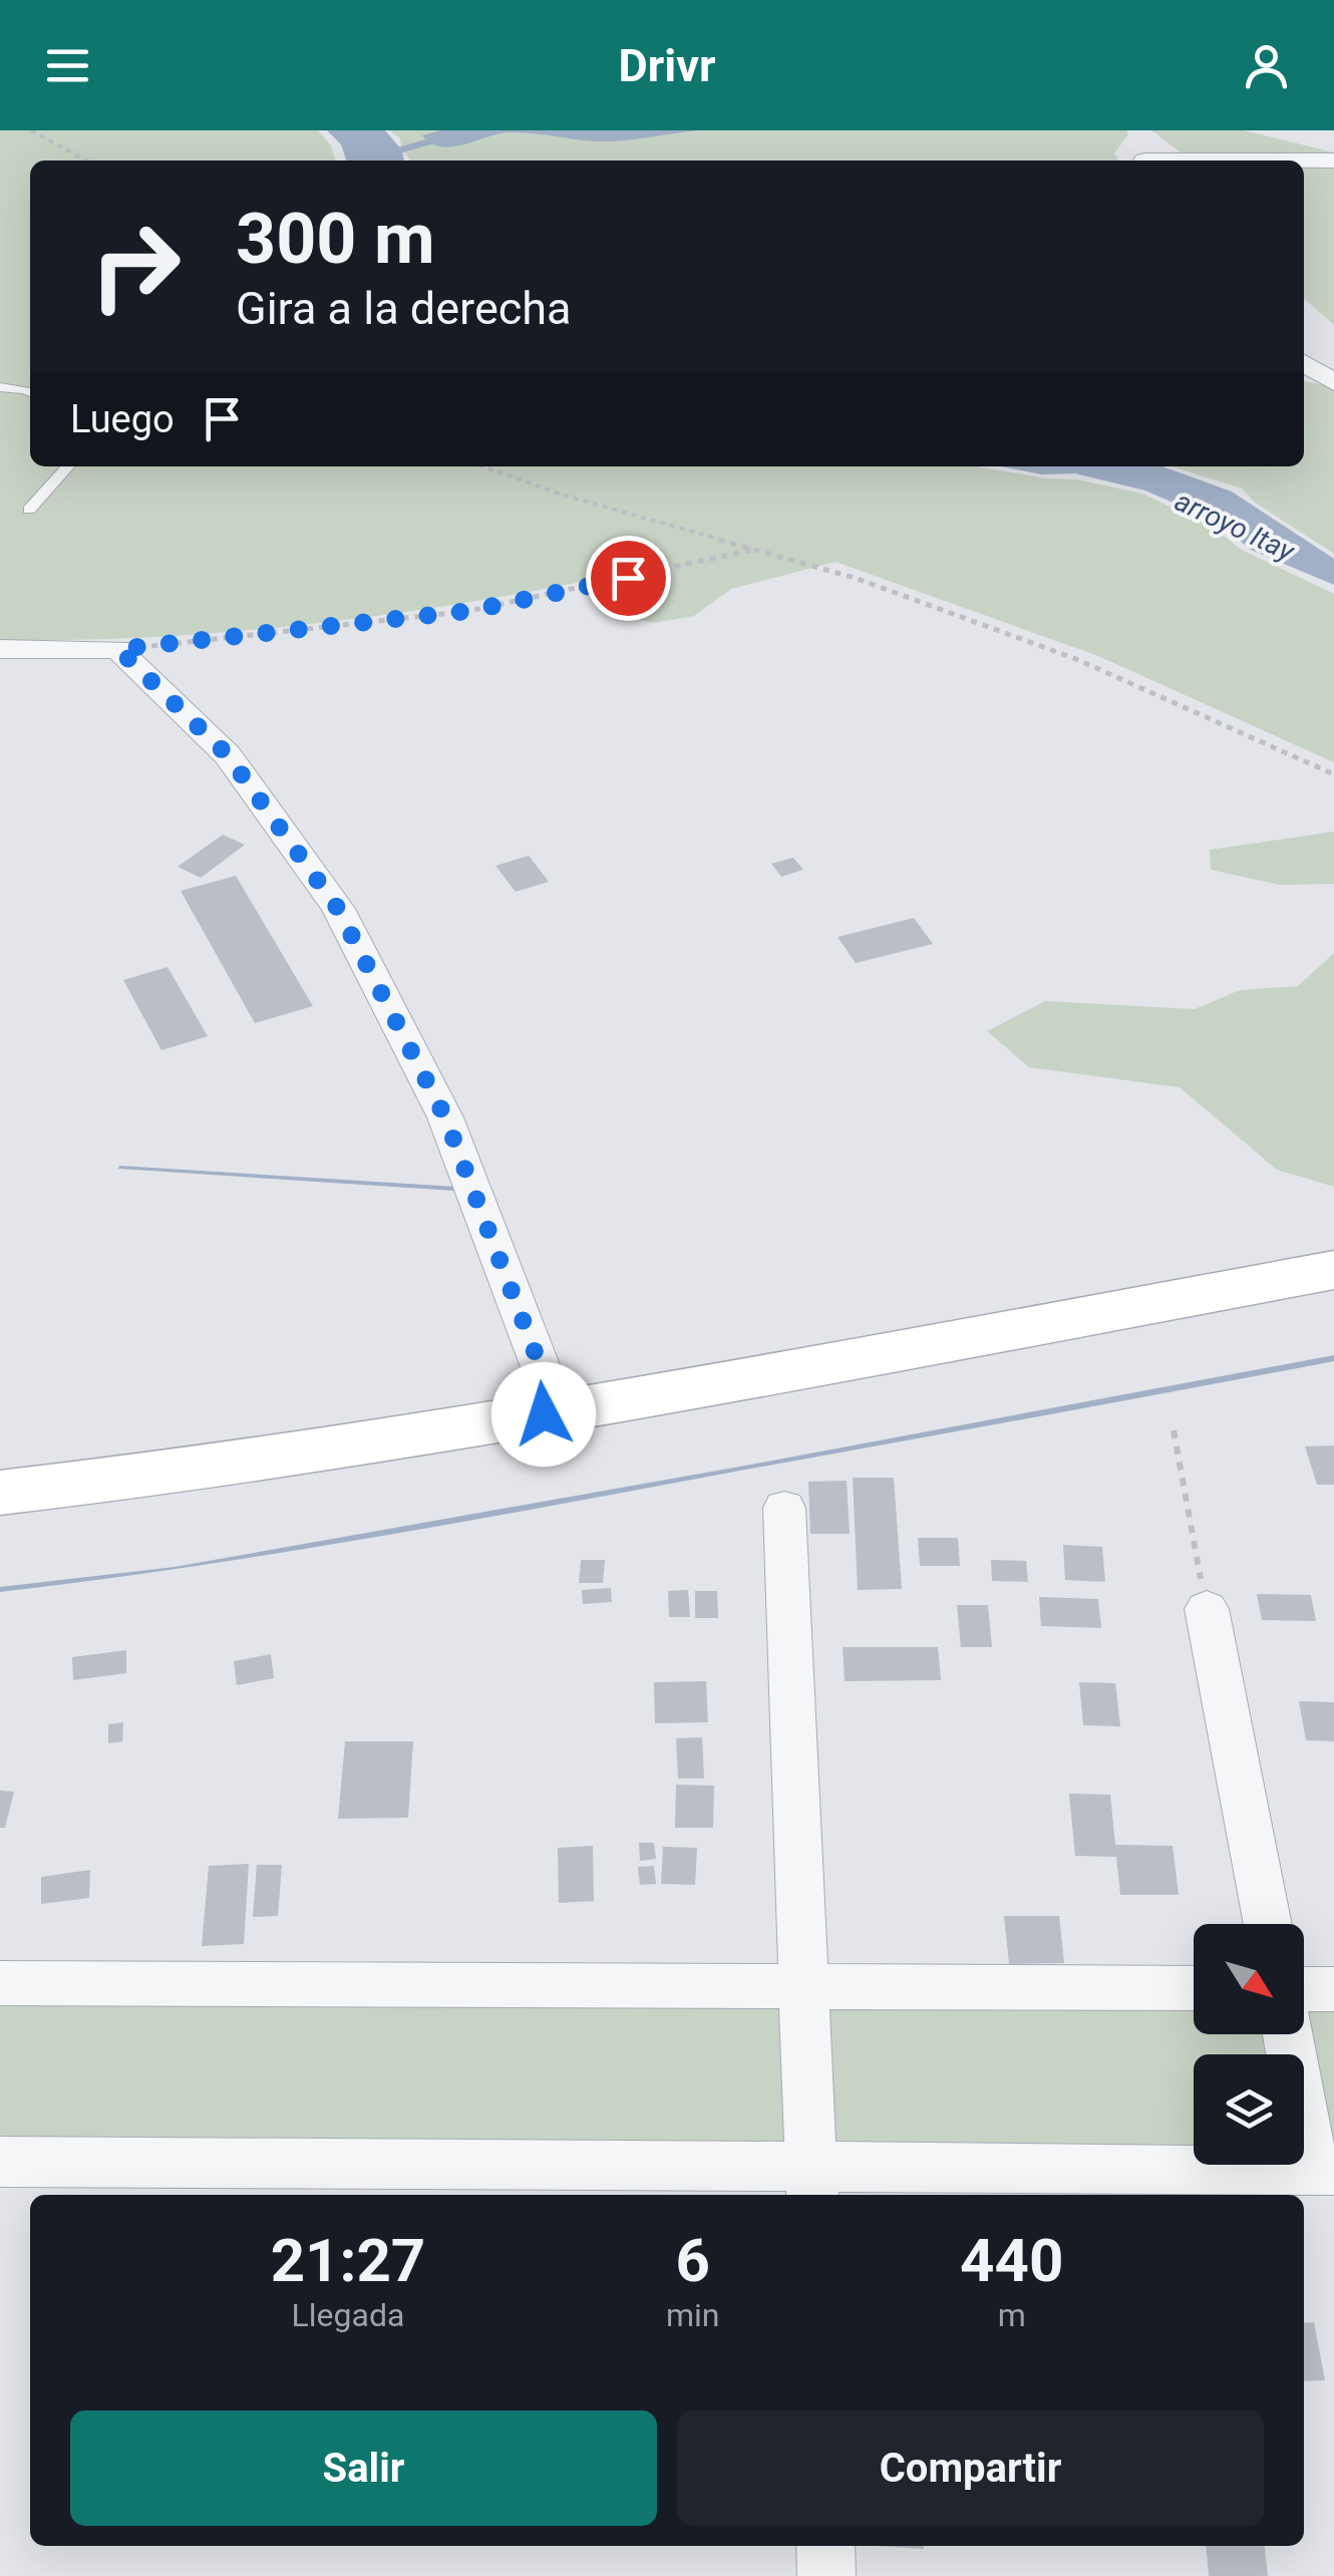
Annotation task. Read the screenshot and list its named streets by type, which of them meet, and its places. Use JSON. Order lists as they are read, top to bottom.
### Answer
{
  "water": ["arroyo Itay"],
  "north": "bottom right",
  "page": {
    "header": "Drivr",
    "turn": ["300 m", "Gira a la derecha"],
    "then": "Luego",
    "eta": [
      "21:27",
      "Llegada",
      "6",
      "min",
      "440",
      "m"
    ],
    "buttons": ["Salir", "Compartir"]
  }
}
